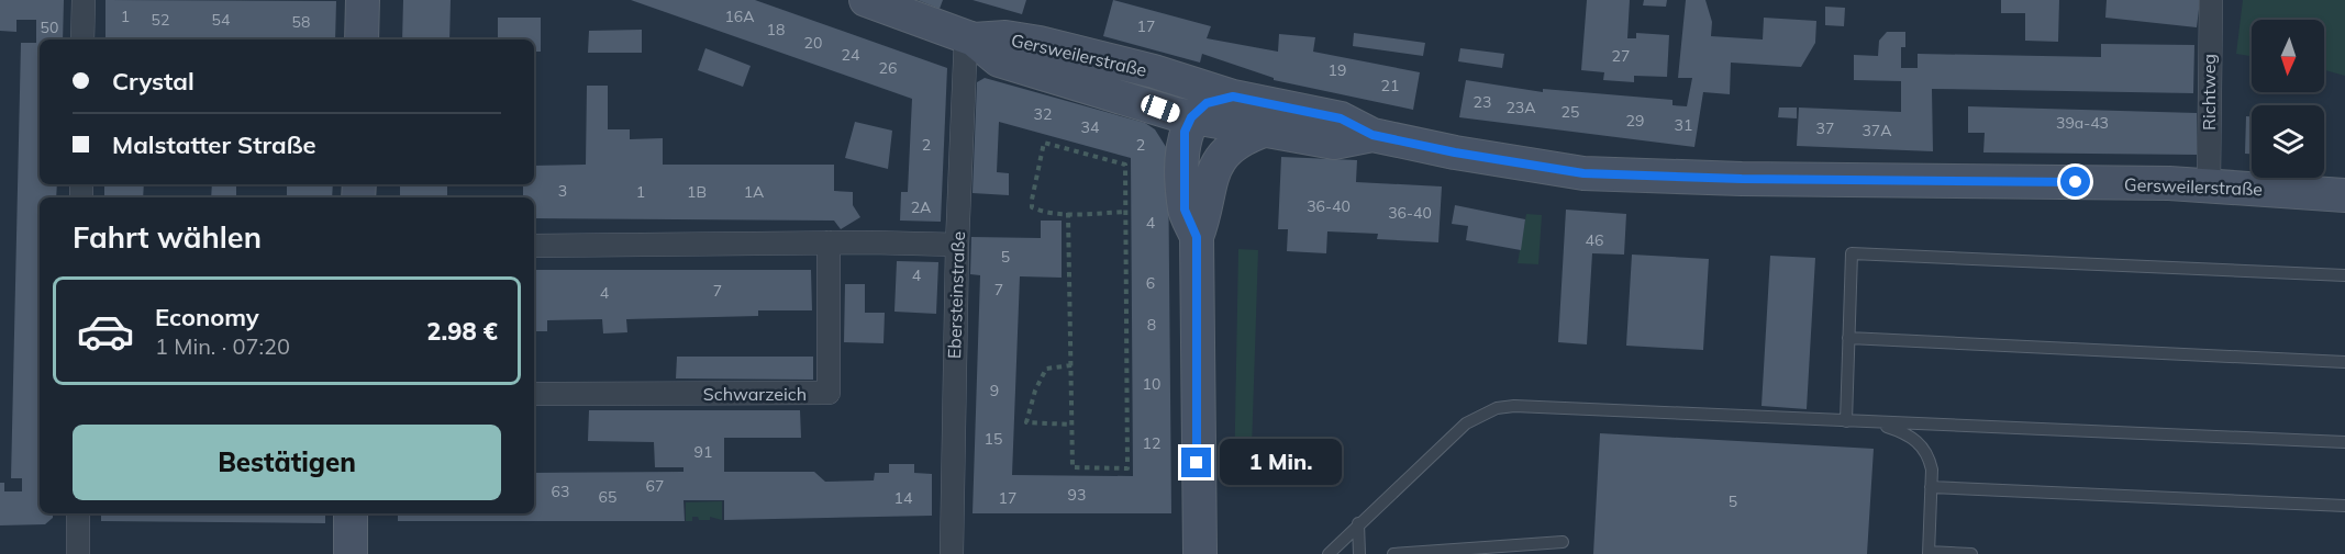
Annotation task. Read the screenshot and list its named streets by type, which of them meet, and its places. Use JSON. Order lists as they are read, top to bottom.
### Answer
{
  "streets": {
    "main road": ["Gersweilerstraße"],
    "street": ["Richtweg", "Ebersteinstraße", "Schwarzeich"]
  },
  "crossings": [
    ["Gersweilerstraße", "Richtweg"],
    ["Gersweilerstraße", "Ebersteinstraße"]
  ],
  "house_numbers": [
    "1",
    "16A",
    "52",
    "54",
    "58",
    "17",
    "50",
    "18",
    "20",
    "24",
    "27",
    "26",
    "19",
    "21",
    "23",
    "23A",
    "25",
    "32",
    "29",
    "39a-43",
    "31",
    "34",
    "37",
    "37A",
    "2",
    "2",
    "3",
    "1",
    "1B",
    "1A",
    "36-40",
    "2A",
    "36-40",
    "4",
    "46",
    "5",
    "4",
    "6",
    "7",
    "7",
    "4",
    "8",
    "10",
    "9",
    "15",
    "12",
    "91",
    "67",
    "63",
    "93",
    "65",
    "14",
    "17",
    "5"
  ],
  "north": "bottom",
  "page": {
    "banner": ["Crystal", "Malstatter Straße"],
    "heading": "Fahrt wählen",
    "list": [
      {
        "name": "Economy",
        "note": "1 Min. · 07:20",
        "value": "2.98 €"
      }
    ],
    "buttons": "Bestätigen",
    "bubble": "1 Min."
  }
}
